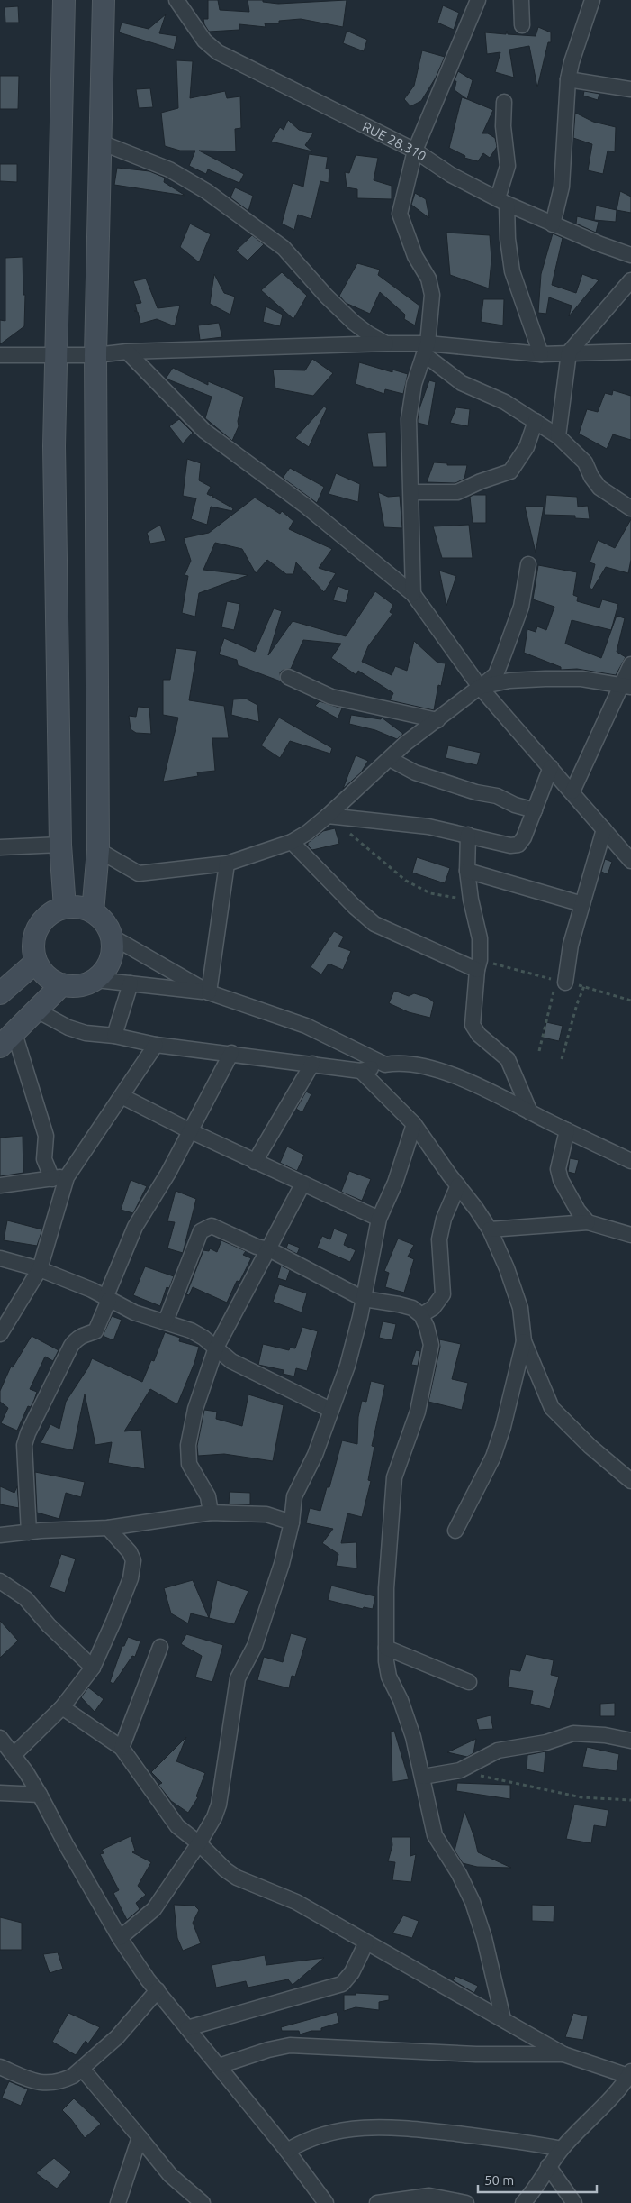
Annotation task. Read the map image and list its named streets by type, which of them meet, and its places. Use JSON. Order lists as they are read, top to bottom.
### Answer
{
  "streets": {
    "street": ["RUE 28.310"]
  },
  "scale_bar": "50 m"
}
